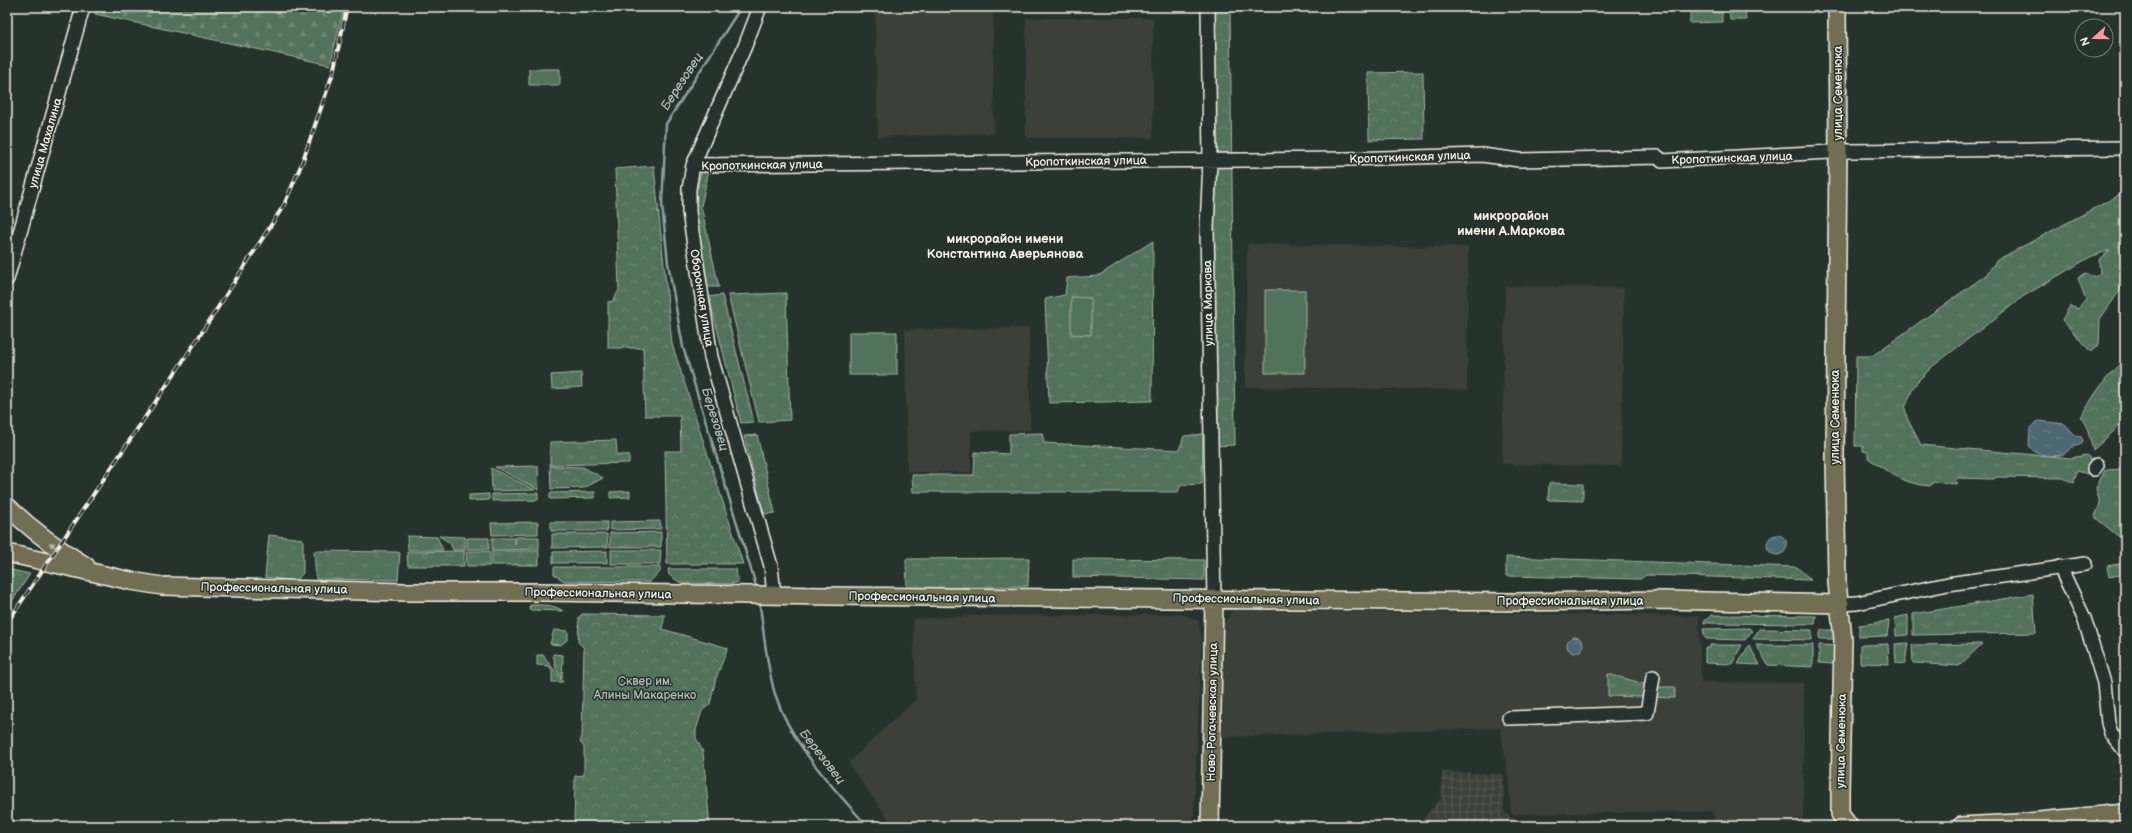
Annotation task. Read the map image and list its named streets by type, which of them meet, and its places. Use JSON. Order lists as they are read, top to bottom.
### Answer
{
  "streets": {
    "main road": ["улица Семенюка", "Профессиональная улица", "Ново-Рогачевская улица"],
    "street": [
      "улица Махалина",
      "Кропоткинская улица",
      "Оборонная улица",
      "улица Маркова"
    ]
  },
  "crossings": [
    ["улица Семенюка", "Кропоткинская улица"],
    ["улица Семенюка", "Профессиональная улица"],
    ["Кропоткинская улица", "Оборонная улица"],
    ["Кропоткинская улица", "улица Маркова"],
    ["Оборонная улица", "Профессиональная улица"],
    ["улица Маркова", "Профессиональная улица"],
    ["улица Маркова", "Ново-Рогачевская улица"],
    ["Профессиональная улица", "Ново-Рогачевская улица"]
  ],
  "districts": ["микрорайон имени А.Маркова", "микрорайон имени Константина Аверьянова"],
  "water": ["Березовец"],
  "parks": ["Сквер им. Алины Макаренко"],
  "north": "left"
}
